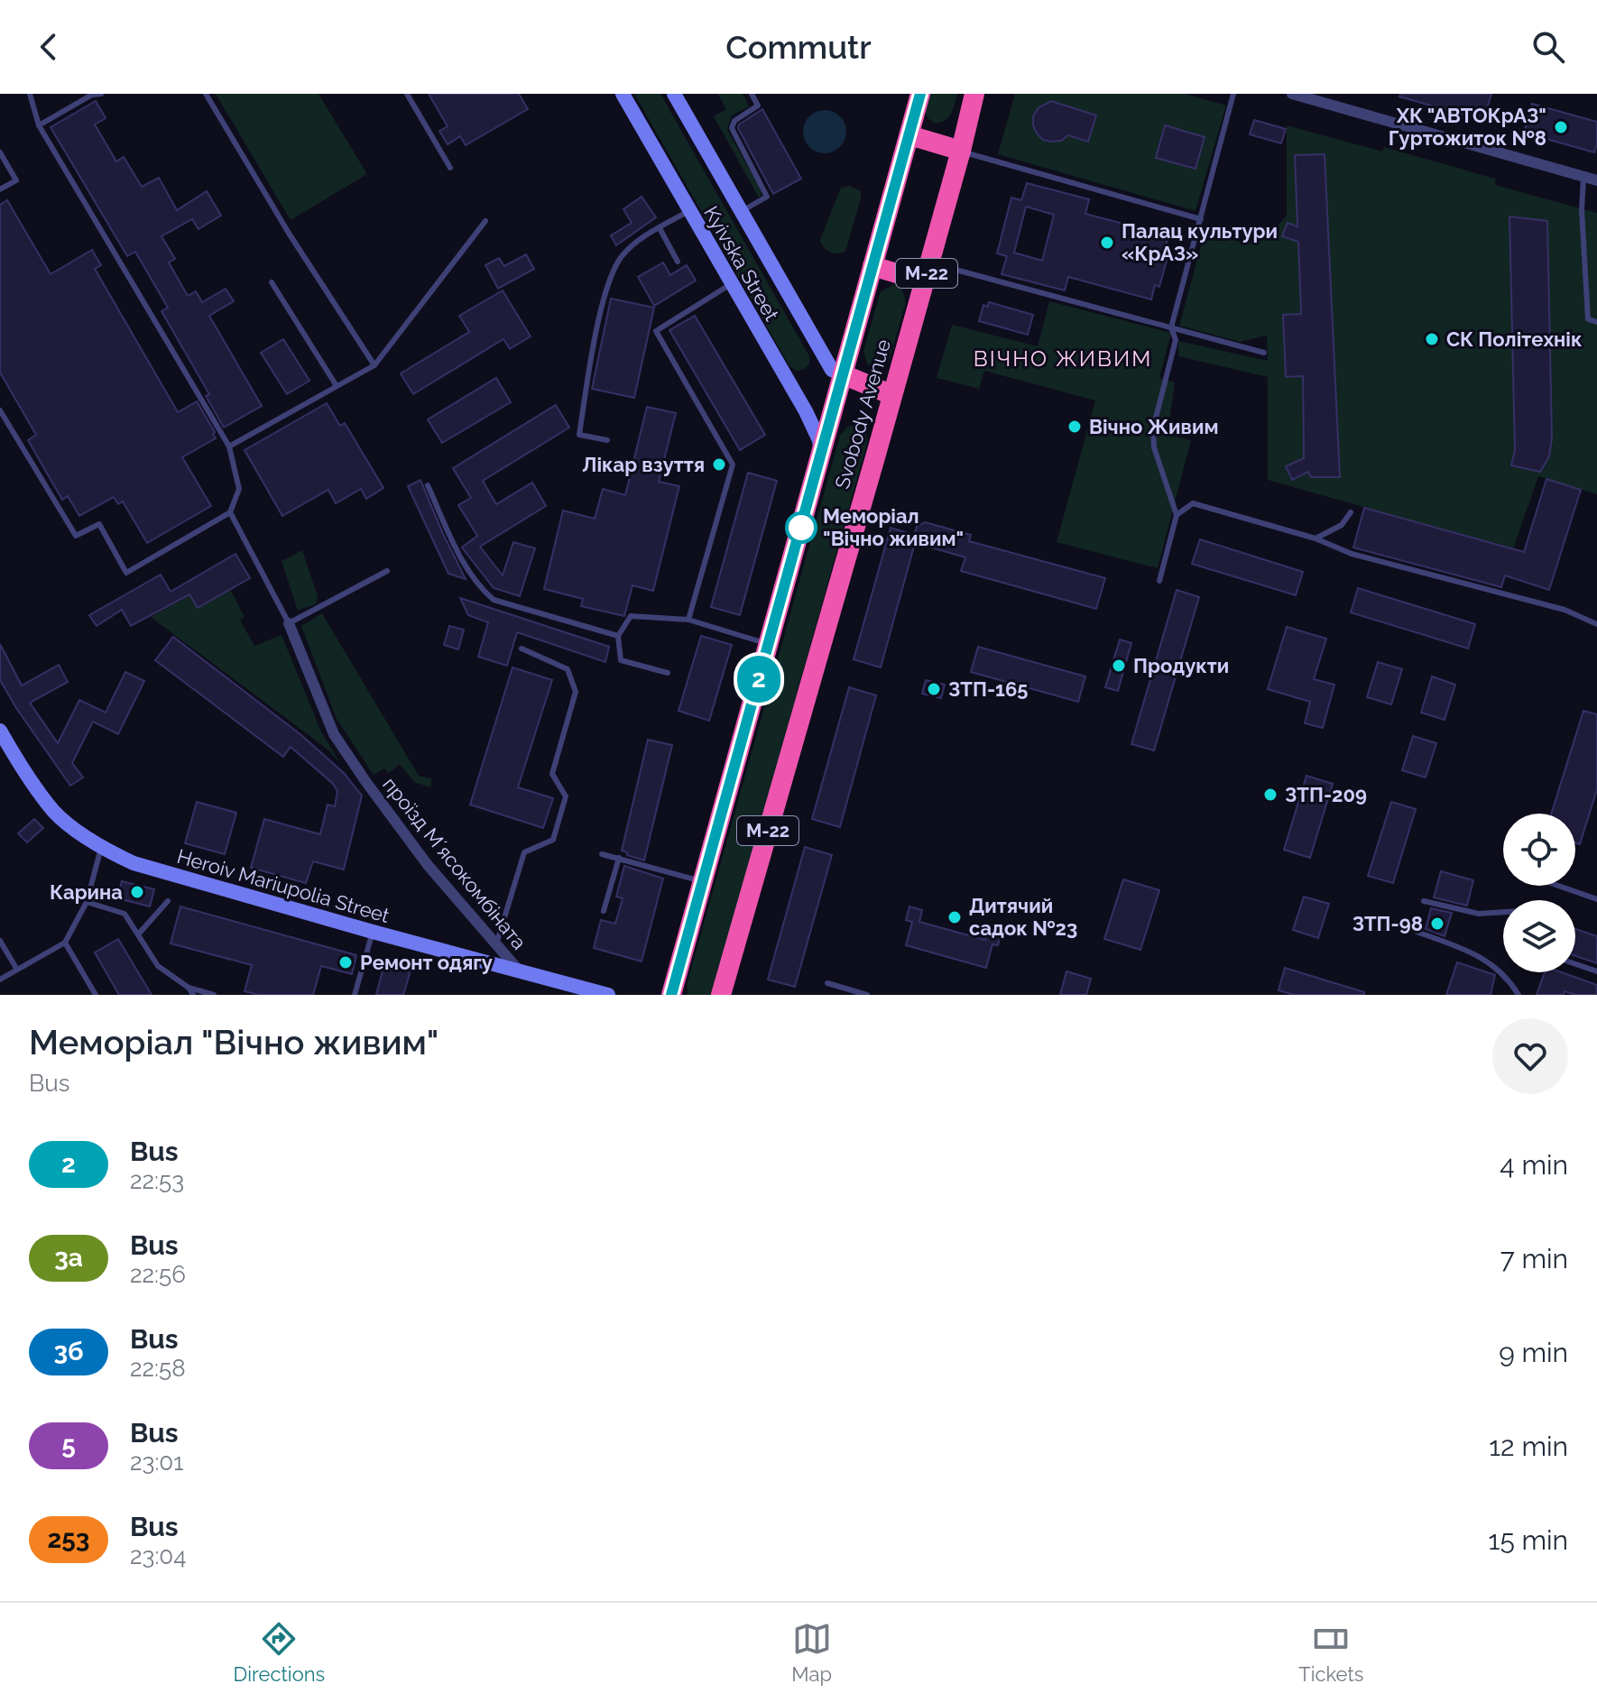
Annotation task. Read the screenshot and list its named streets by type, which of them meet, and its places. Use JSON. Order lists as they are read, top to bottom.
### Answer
{
  "streets": {
    "highway": ["М-22", "Svobody Avenue"],
    "main road": ["Kyivska Street", "Heroiv Mariupolia Street"],
    "street": ["проїзд Мʼясокомбіната"]
  },
  "crossings": [
    ["Kyivska Street", "Svobody Avenue"],
    ["проїзд Мʼясокомбіната", "Heroiv Mariupolia Street"]
  ],
  "districts": ["ВІЧНО ЖИВИМ"],
  "places": [
    "ХК \"АВТОКрАЗ\" Гуртожиток №8",
    "Палац культури «КрАЗ»",
    "СК Політехнік",
    "Вічно Живим",
    "Лікар взуття",
    "Меморіал \"Вічно живим\"",
    "Продукти",
    "ЗТП-165",
    "ЗТП-209",
    "Карина",
    "Дитячий садок №23",
    "ЗТП-98",
    "Ремонт одягу"
  ],
  "lines": ["bus line 2"],
  "page": {
    "header": "Commutr",
    "on_map": "2",
    "heading": ["Меморіал \"Вічно живим\"", "Bus"],
    "list": [
      {
        "mark": "2",
        "name": "Bus",
        "note": "22:53",
        "value": "4 min"
      },
      {
        "mark": "3а",
        "name": "Bus",
        "note": "22:56",
        "value": "7 min"
      },
      {
        "mark": "3б",
        "name": "Bus",
        "note": "22:58",
        "value": "9 min"
      },
      {
        "mark": "5",
        "name": "Bus",
        "note": "23:01",
        "value": "12 min"
      },
      {
        "mark": "253",
        "name": "Bus",
        "note": "23:04",
        "value": "15 min"
      }
    ],
    "tabs": ["Directions", "Map", "Tickets"]
  }
}
